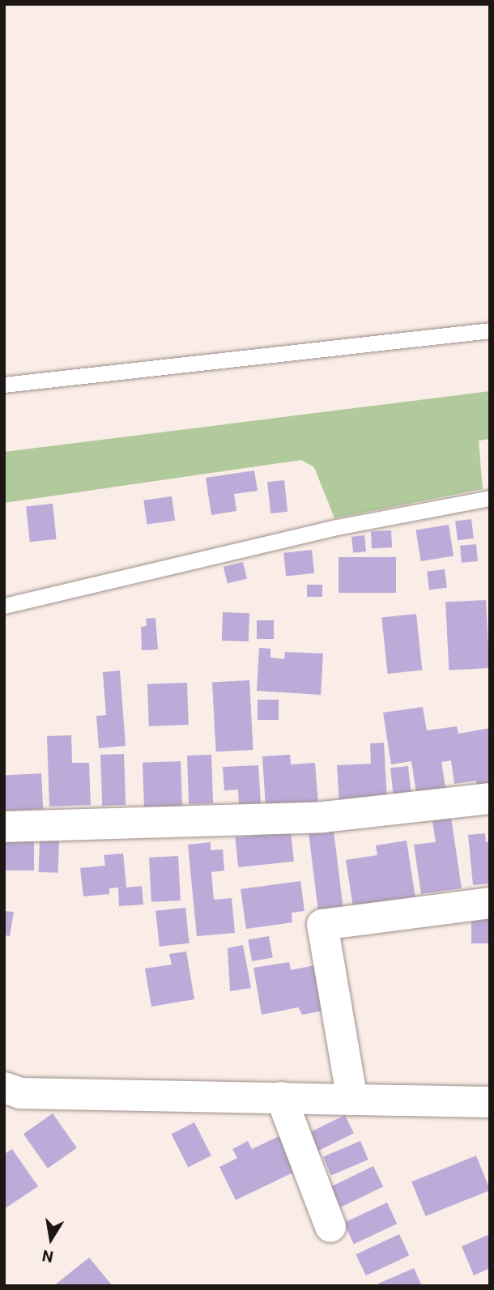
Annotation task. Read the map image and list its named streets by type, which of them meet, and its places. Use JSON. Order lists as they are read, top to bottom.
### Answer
{
  "north": "bottom"
}
